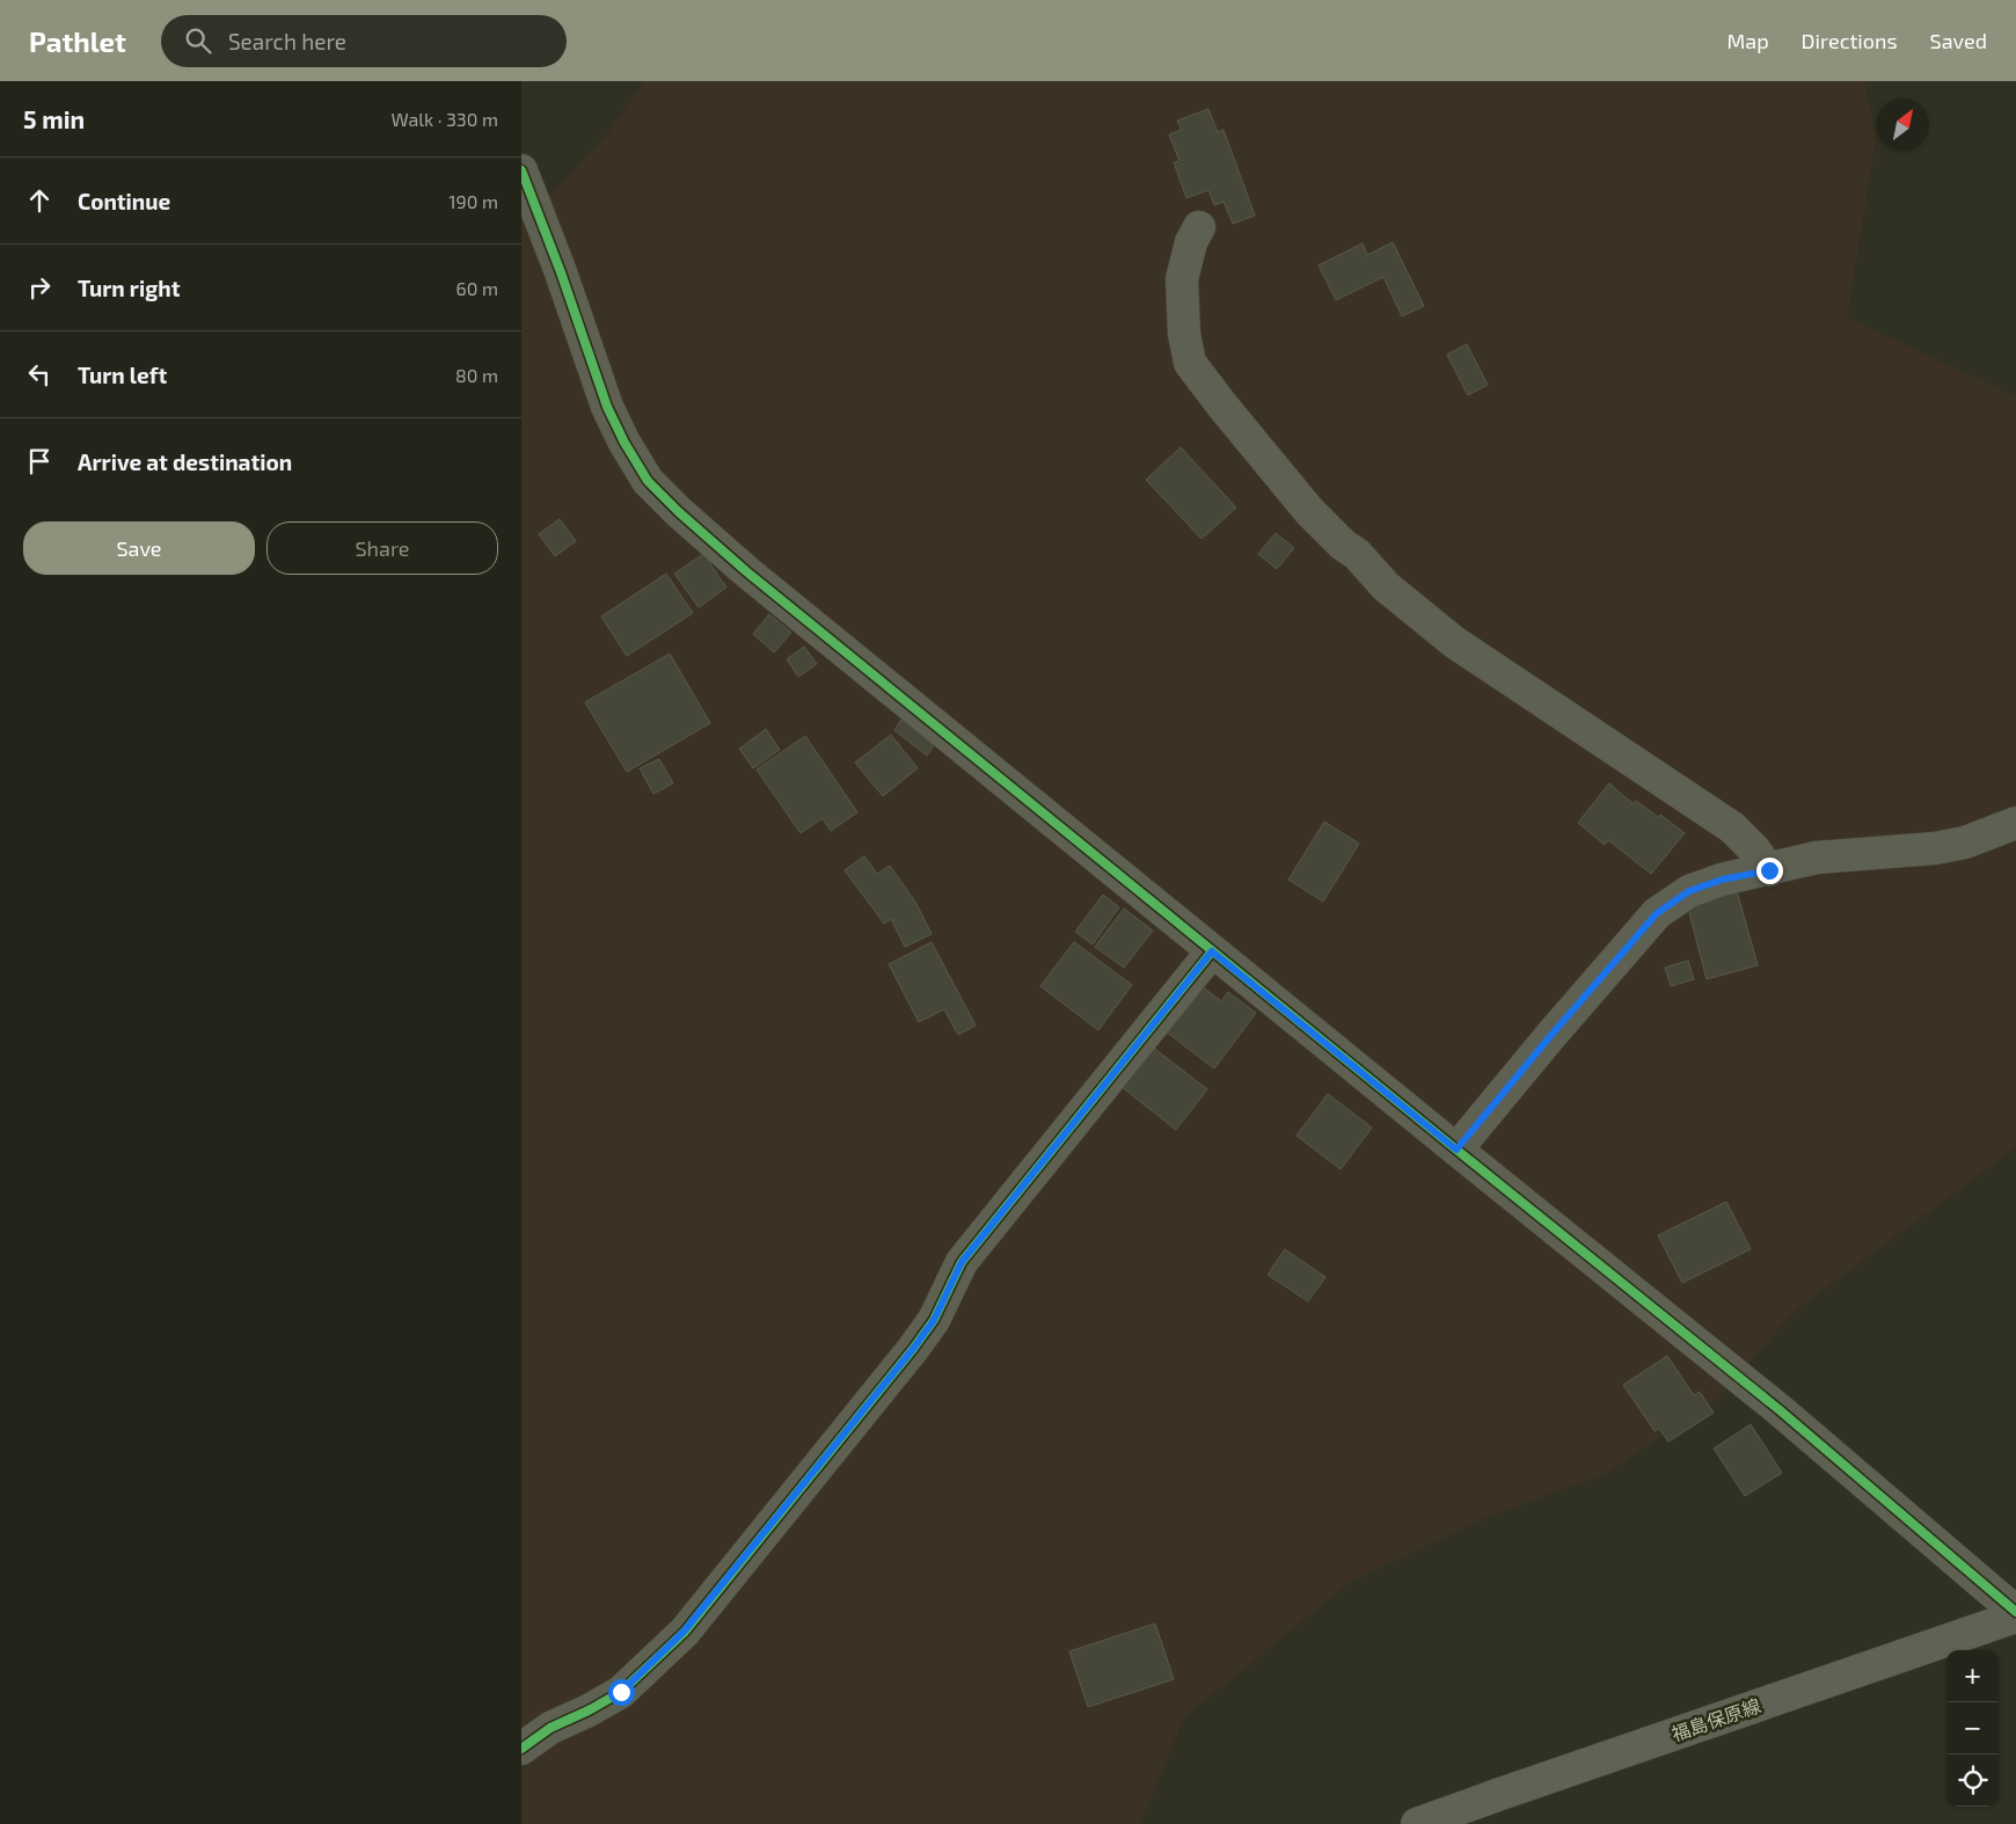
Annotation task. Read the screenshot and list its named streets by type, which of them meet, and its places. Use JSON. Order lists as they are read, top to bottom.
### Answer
{
  "streets": {
    "main road": ["福島保原線"]
  },
  "north": "top right",
  "page": {
    "header": "Pathlet",
    "search": "Search here",
    "nav": ["Map", "Directions", "Saved"],
    "heading": ["5 min", "Walk · 330 m"],
    "list": [
      ["Continue", "190 m"],
      ["Turn right", "60 m"],
      ["Turn left", "80 m"],
      "Arrive at destination"
    ],
    "buttons": ["Save", "Share"],
    "map_buttons": ["+", "−"]
  }
}
